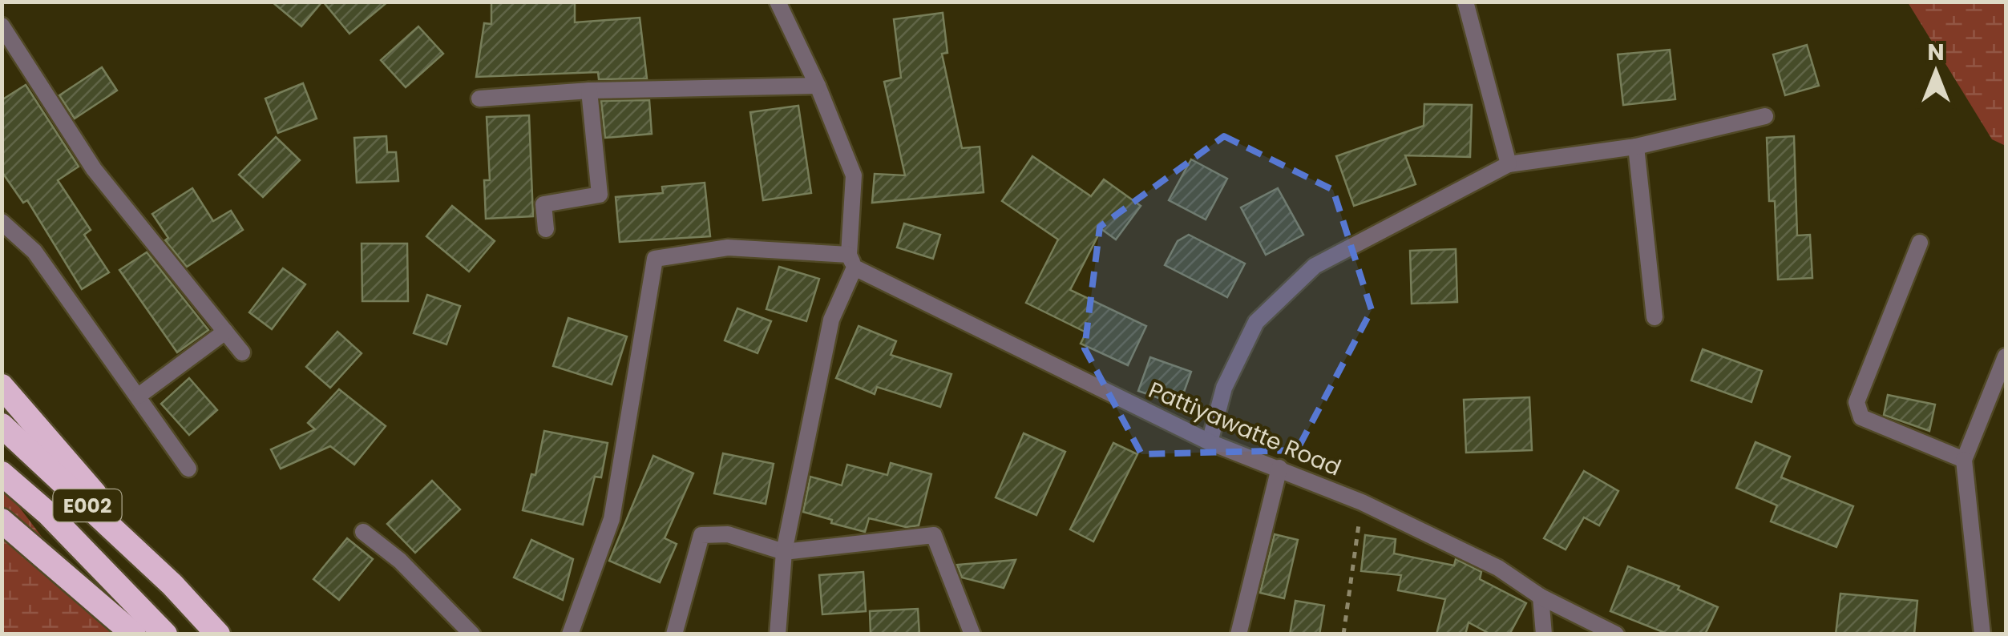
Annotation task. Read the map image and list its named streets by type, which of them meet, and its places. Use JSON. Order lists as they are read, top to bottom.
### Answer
{
  "streets": {
    "highway": ["E002"],
    "street": ["Pattiyawatte Road"]
  },
  "north": "top"
}
